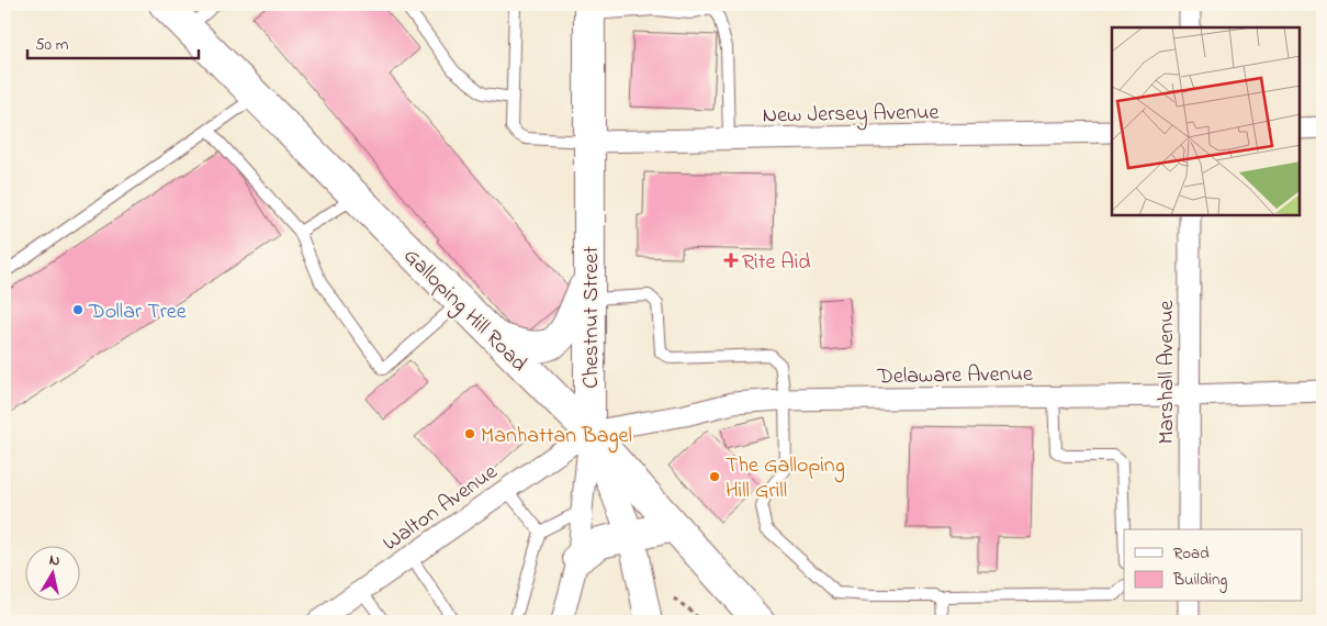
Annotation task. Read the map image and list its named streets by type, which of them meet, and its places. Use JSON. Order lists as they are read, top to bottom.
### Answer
{
  "streets": {
    "main road": ["Galloping Hill Road", "Chestnut Street"],
    "street": [
      "New Jersey Avenue",
      "Marshall Avenue",
      "Delaware Avenue",
      "Walton Avenue"
    ]
  },
  "crossings": [
    ["New Jersey Avenue", "Chestnut Street"],
    ["Galloping Hill Road", "Chestnut Street"],
    ["Galloping Hill Road", "Delaware Avenue"],
    ["Galloping Hill Road", "Walton Avenue"],
    ["Chestnut Street", "Delaware Avenue"],
    ["Chestnut Street", "Walton Avenue"],
    ["Marshall Avenue", "Delaware Avenue"],
    ["Delaware Avenue", "Walton Avenue"]
  ],
  "places": {
    "health": ["Rite Aid"],
    "other": ["Dollar Tree", "Manhattan Bagel", "The Galloping Hill Grill"]
  },
  "legend": ["Road", "Building"],
  "scale_bar": "50 m",
  "north": "top"
}
